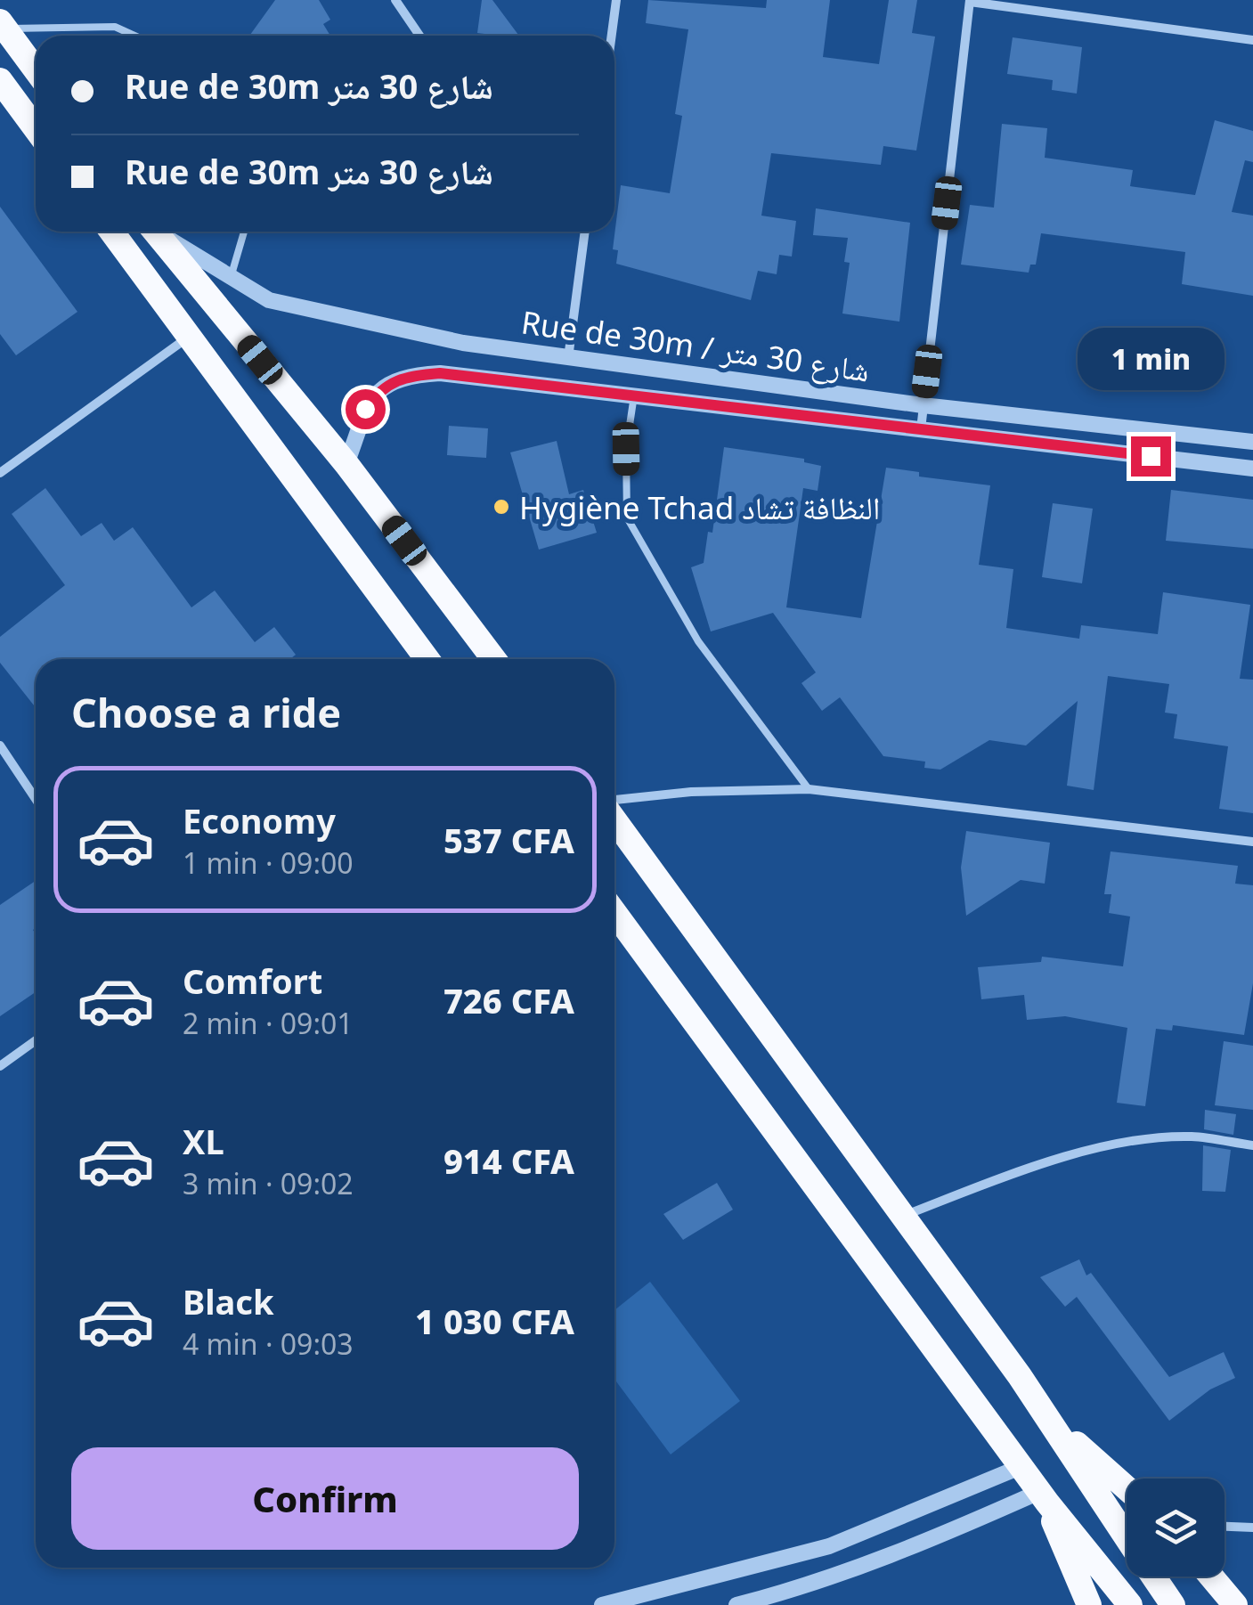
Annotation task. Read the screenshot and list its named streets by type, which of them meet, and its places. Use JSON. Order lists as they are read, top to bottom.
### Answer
{
  "streets": {
    "street": ["Rue de 30m / شارع 30 متر"]
  },
  "places": ["Hygiène Tchad النظافة تشاد"],
  "page": {
    "banner": ["Rue de 30m شارع 30 متر", "Rue de 30m شارع 30 متر"],
    "bubble": "1 min",
    "heading": "Choose a ride",
    "list": [
      {
        "name": "Economy",
        "note": "1 min · 09:00",
        "value": "537 CFA"
      },
      {
        "name": "Comfort",
        "note": "2 min · 09:01",
        "value": "726 CFA"
      },
      {
        "name": "XL",
        "note": "3 min · 09:02",
        "value": "914 CFA"
      },
      {
        "name": "Black",
        "note": "4 min · 09:03",
        "value": "1 030 CFA"
      }
    ],
    "buttons": "Confirm"
  }
}
